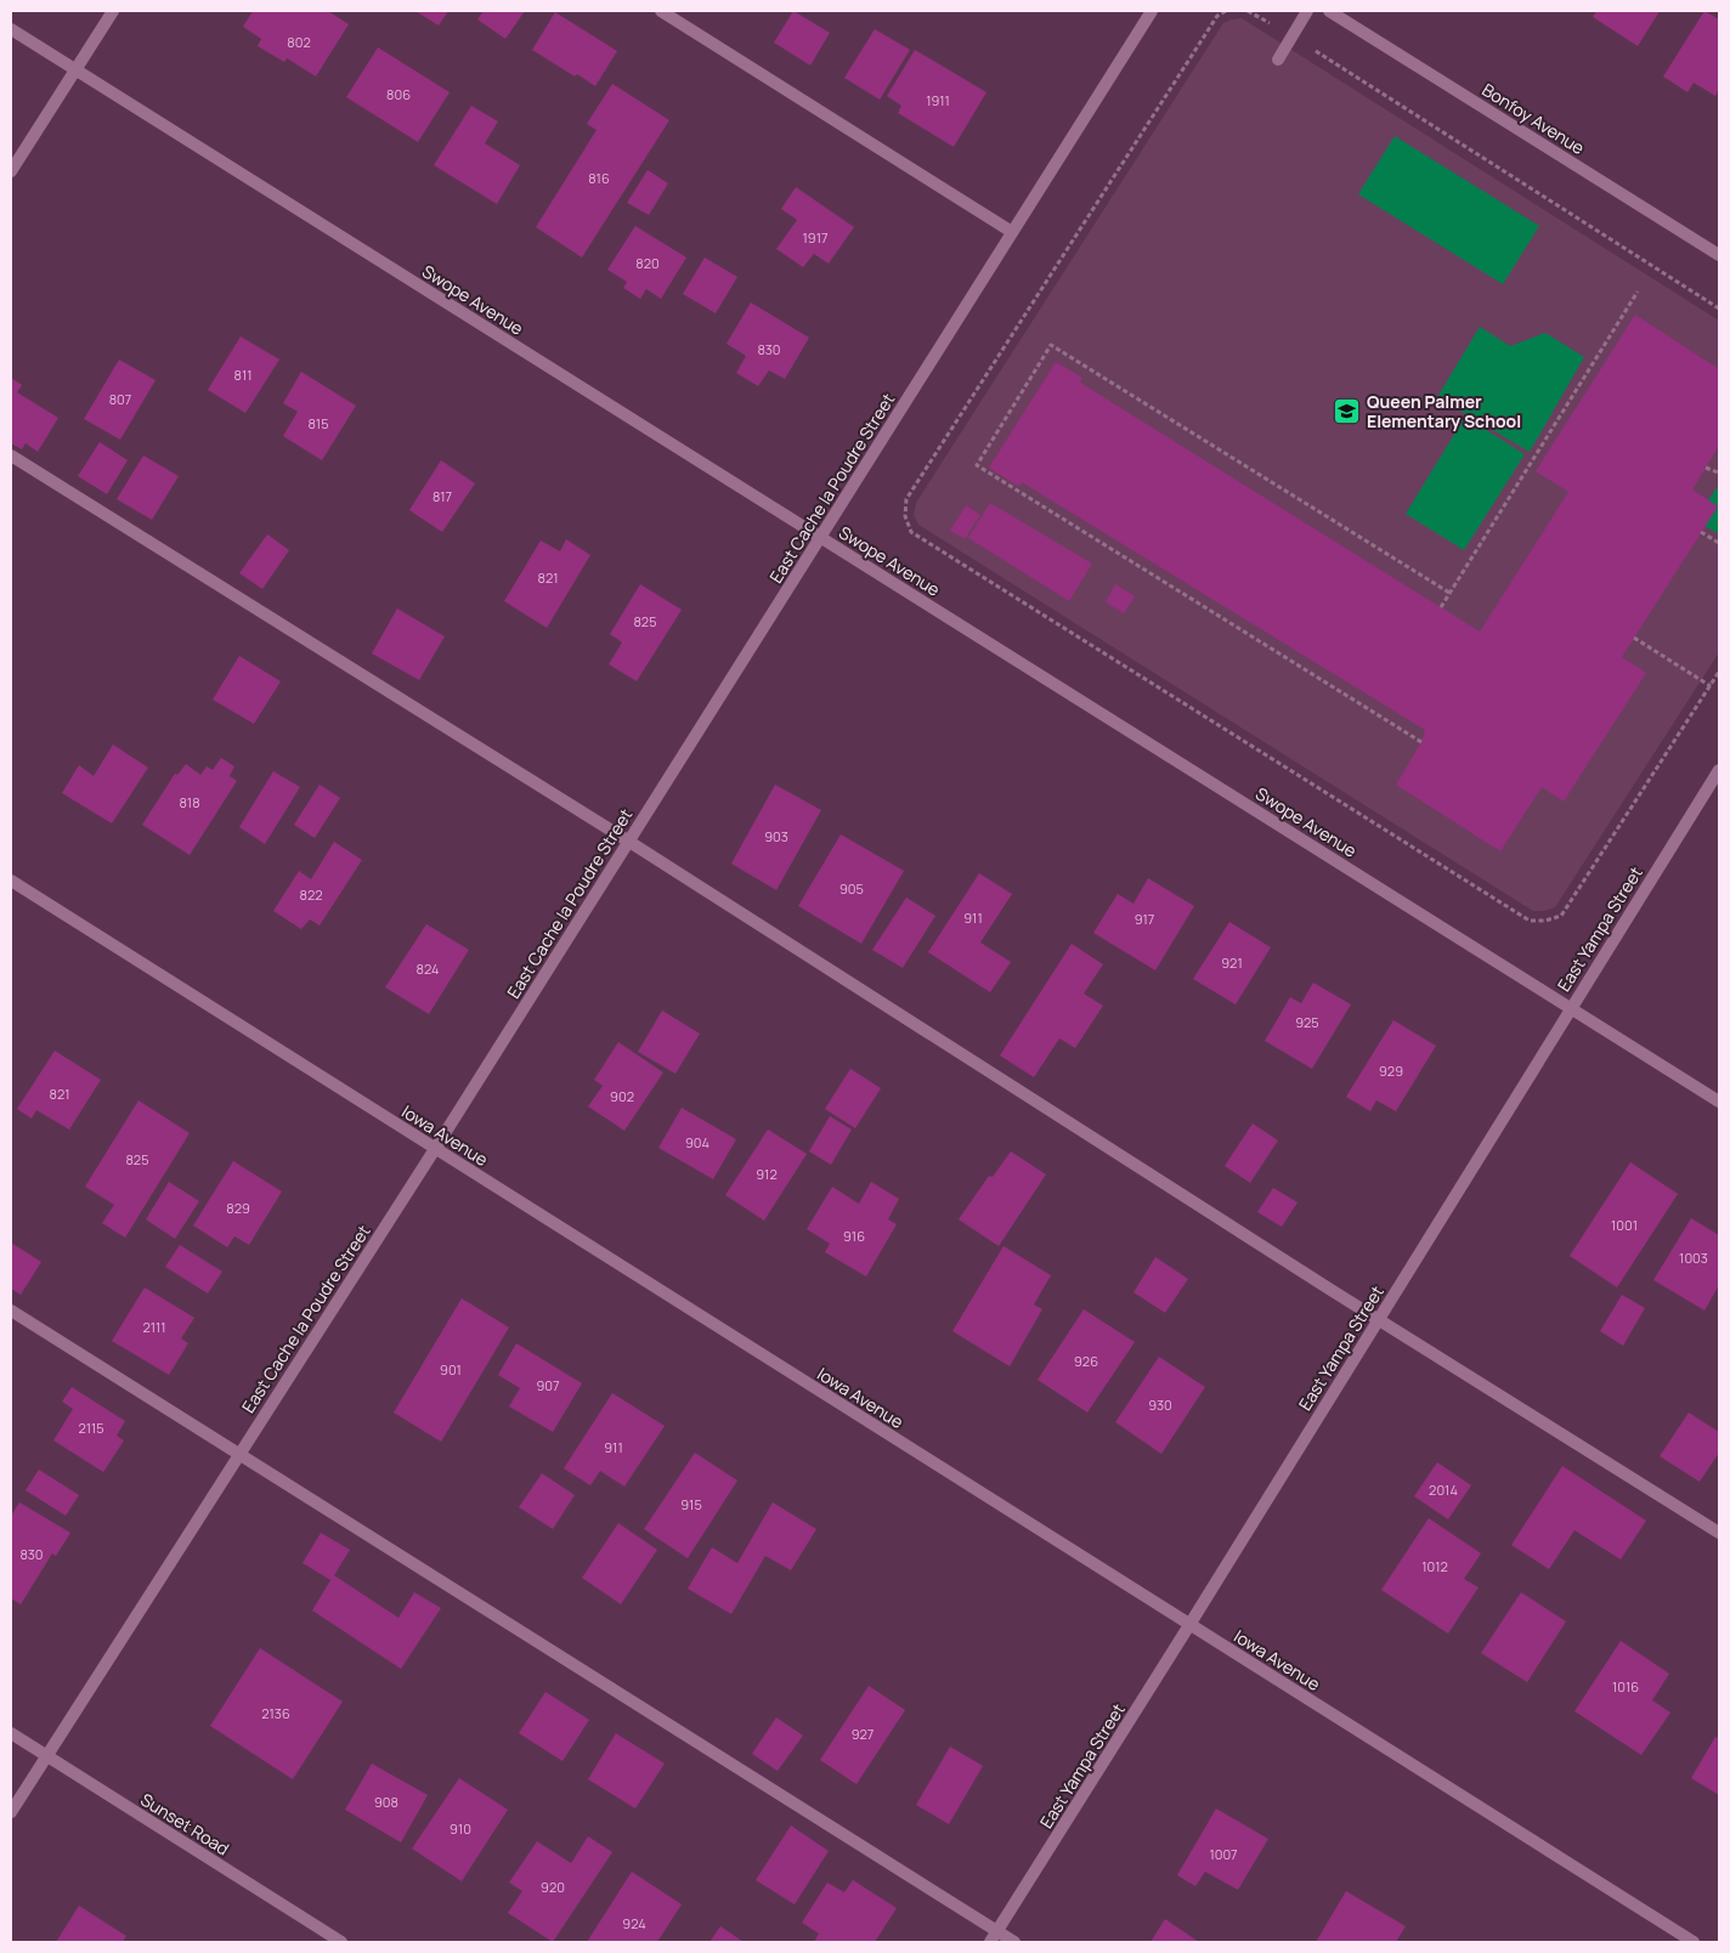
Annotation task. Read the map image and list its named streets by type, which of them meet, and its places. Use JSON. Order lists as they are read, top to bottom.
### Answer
{
  "streets": {
    "street": [
      "Bonfoy Avenue",
      "Swope Avenue",
      "East Cache la Poudre Street",
      "East Yampa Street",
      "Iowa Avenue",
      "Sunset Road"
    ]
  },
  "crossings": [
    ["Swope Avenue", "East Cache la Poudre Street"],
    ["Swope Avenue", "East Yampa Street"],
    ["East Cache la Poudre Street", "Iowa Avenue"],
    ["East Cache la Poudre Street", "Sunset Road"],
    ["East Yampa Street", "Iowa Avenue"]
  ],
  "places": {
    "school or university": ["Queen Palmer Elementary School"]
  },
  "house_numbers": [
    "802",
    "806",
    "1911",
    "816",
    "1917",
    "820",
    "830",
    "811",
    "807",
    "815",
    "817",
    "821",
    "825",
    "818",
    "903",
    "905",
    "822",
    "911",
    "917",
    "921",
    "824",
    "925",
    "929",
    "821",
    "902",
    "904",
    "825",
    "912",
    "829",
    "1001",
    "916",
    "1003",
    "2111",
    "926",
    "901",
    "907",
    "930",
    "2115",
    "911",
    "2014",
    "915",
    "830",
    "1012",
    "1016",
    "2136",
    "927",
    "908",
    "910",
    "1007",
    "920",
    "924"
  ]
}
